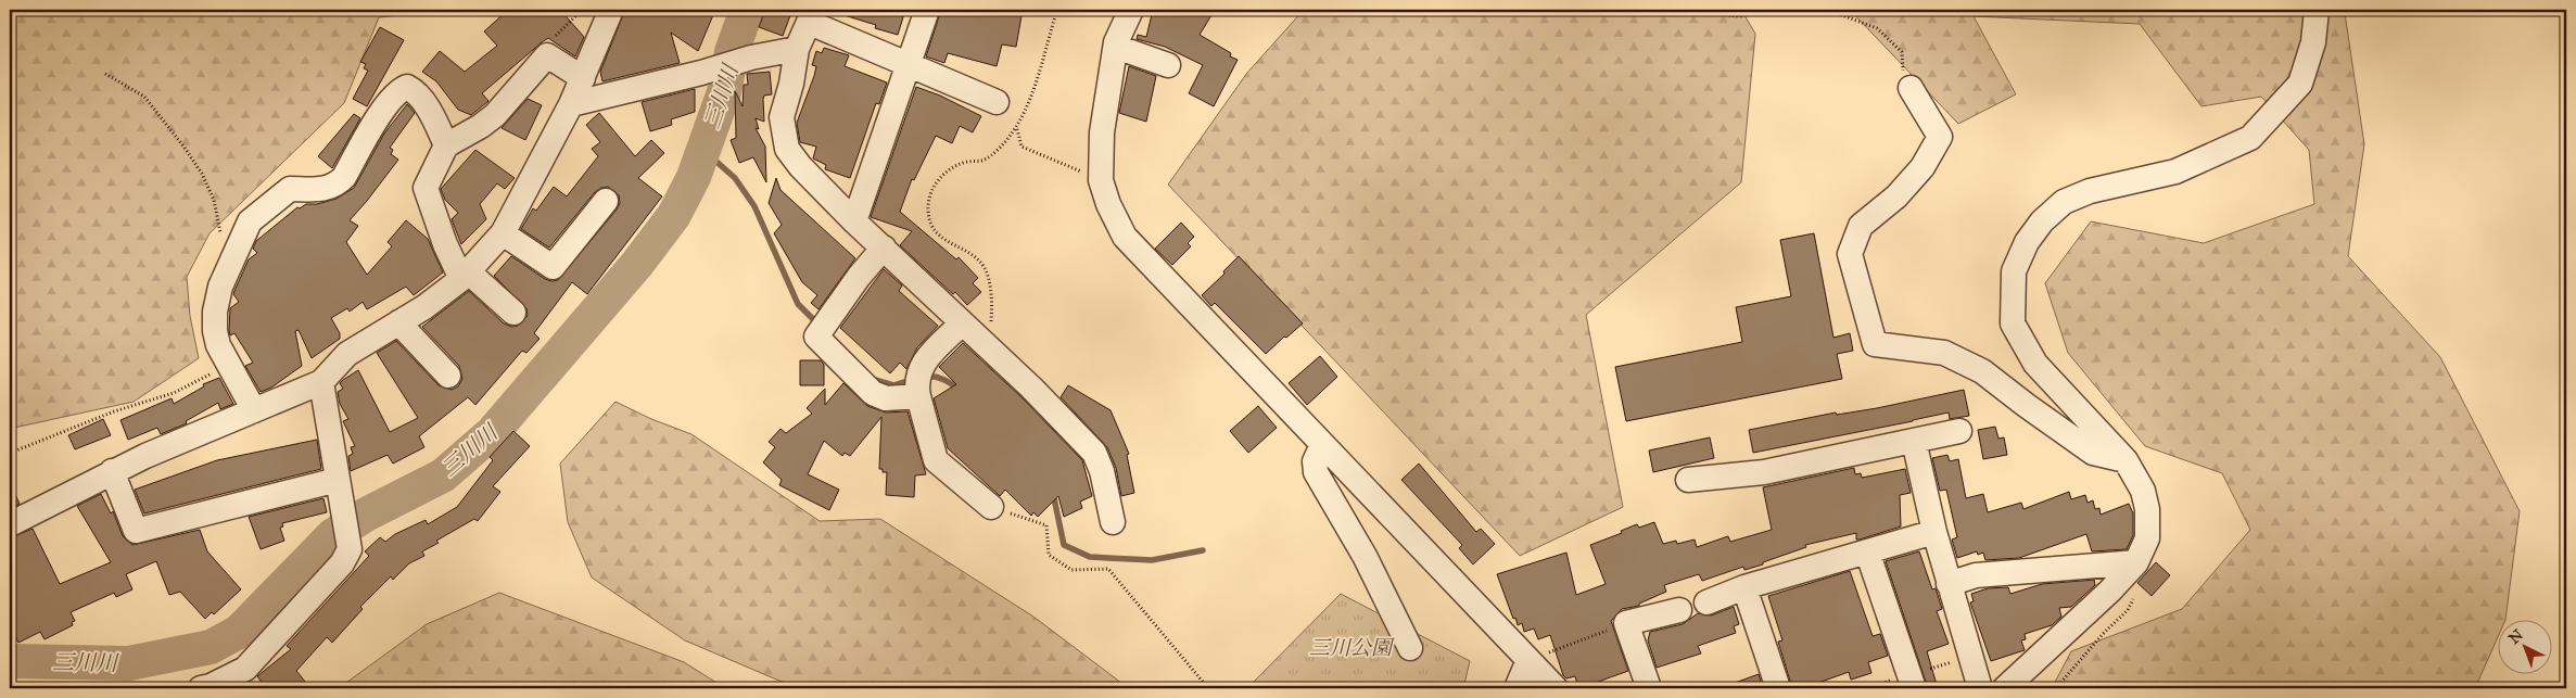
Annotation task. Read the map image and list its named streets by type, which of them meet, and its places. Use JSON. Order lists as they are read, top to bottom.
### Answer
{
  "water": ["三川川"],
  "parks": ["三川公園"],
  "north": "top left"
}
